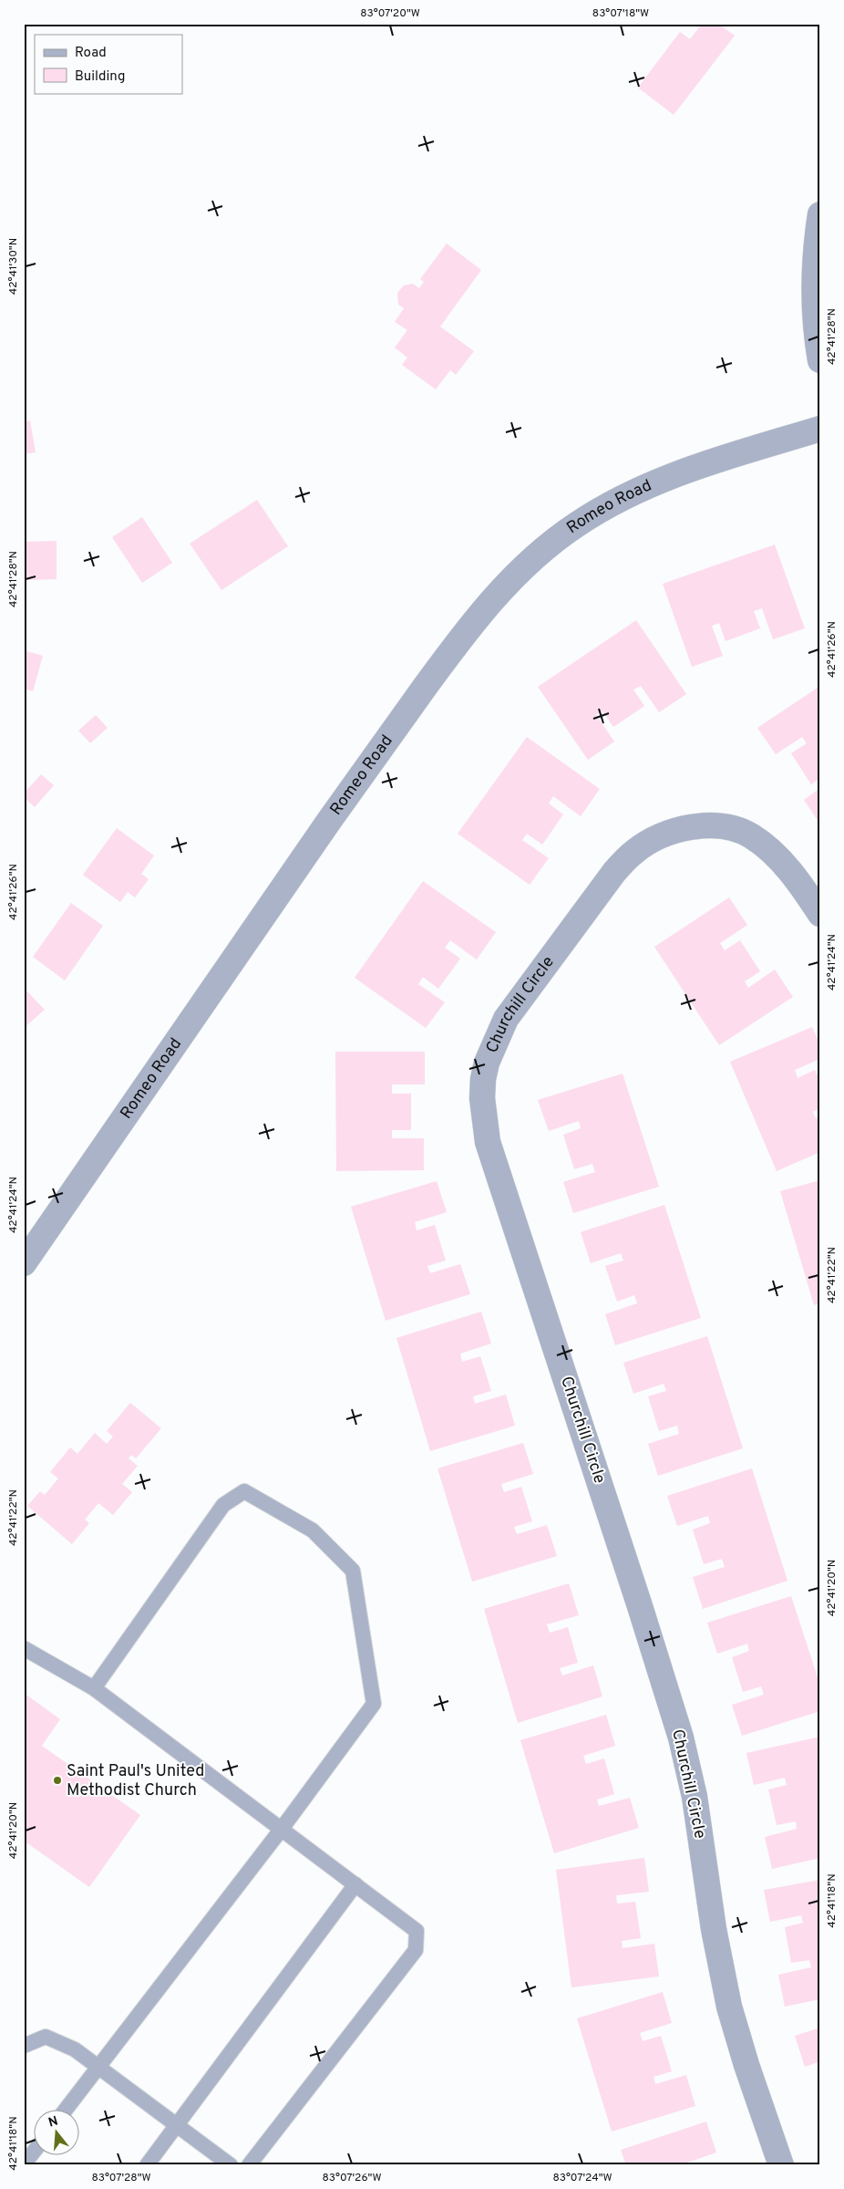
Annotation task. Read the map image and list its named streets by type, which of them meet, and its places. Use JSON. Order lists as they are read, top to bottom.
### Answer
{
  "streets": {
    "street": ["Romeo Road", "Churchill Circle"]
  },
  "places": ["Saint Paul's United Methodist Church"],
  "legend": ["Road", "Building"],
  "north": "top",
  "coordinates": [
    "83°07'20\"W",
    "83°07'18\"W",
    "42°41'30\"N",
    "42°41'28\"N",
    "42°41'26\"N",
    "42°41'24\"N",
    "42°41'22\"N",
    "42°41'20\"N",
    "42°41'18\"N",
    "83°07'28\"W",
    "83°07'26\"W",
    "83°07'24\"W"
  ]
}
